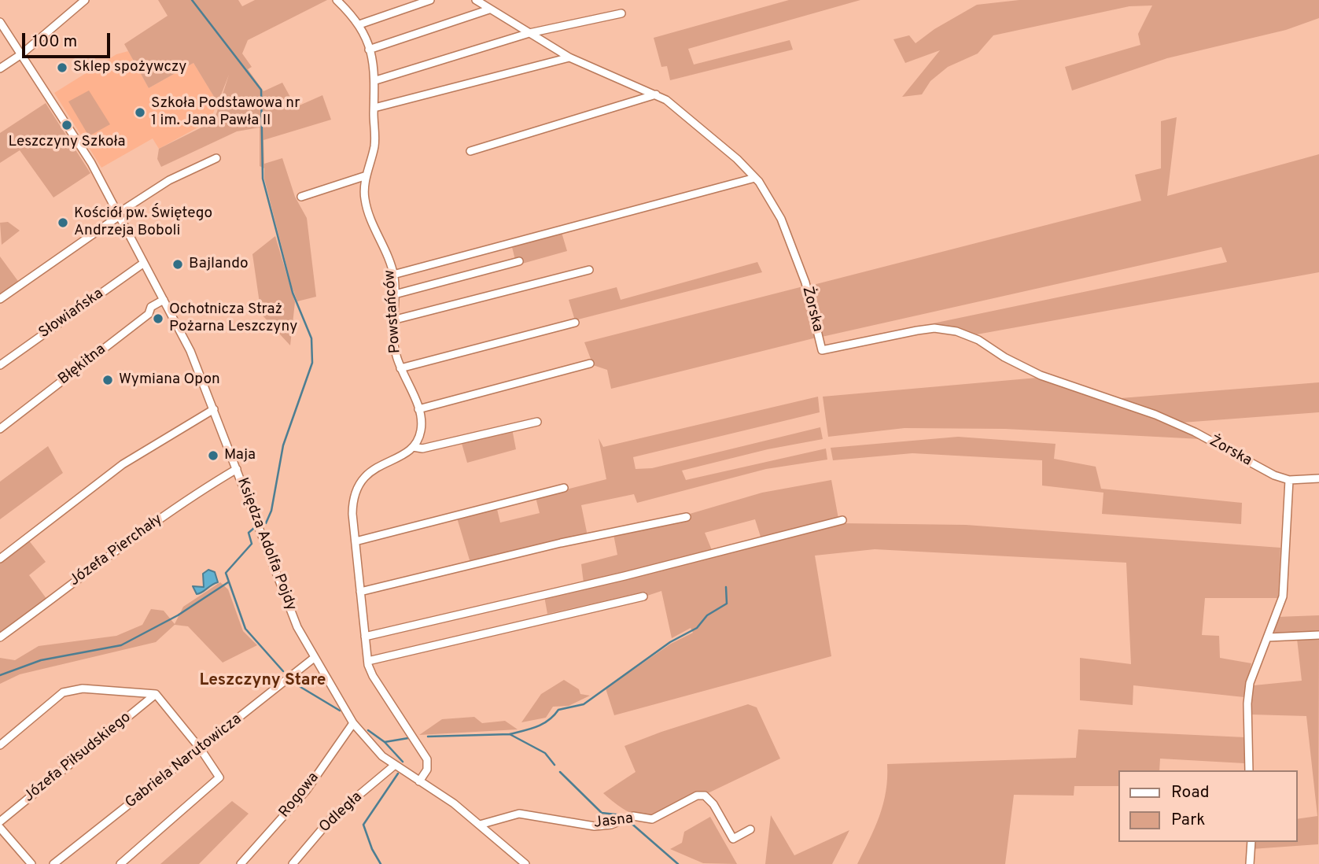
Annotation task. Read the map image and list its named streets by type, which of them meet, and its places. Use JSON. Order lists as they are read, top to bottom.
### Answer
{
  "streets": {
    "street": [
      "Żorska",
      "Powstańców",
      "Słowiańska",
      "Błękitna",
      "Księdza Adolfa Pojdy",
      "Józefa Pierchały",
      "Józefa Piłsudskiego",
      "Gabriela Narutowicza",
      "Rogowa",
      "Odległa",
      "Jasna"
    ]
  },
  "crossings": [
    ["Słowiańska", "Księdza Adolfa Pojdy"],
    ["Błękitna", "Księdza Adolfa Pojdy"],
    ["Księdza Adolfa Pojdy", "Józefa Pierchały"],
    ["Księdza Adolfa Pojdy", "Gabriela Narutowicza"],
    ["Księdza Adolfa Pojdy", "Rogowa"],
    ["Księdza Adolfa Pojdy", "Odległa"],
    ["Księdza Adolfa Pojdy", "Jasna"]
  ],
  "districts": ["Leszczyny Stare"],
  "places": [
    "Sklep spożywczy",
    "Szkoła Podstawowa nr 1 im. Jana Pawła II",
    "Leszczyny Szkoła",
    "Kościół pw. Świętego Andrzeja Boboli",
    "Bajlando",
    "Ochotnicza Straż Pożarna Leszczyny",
    "Wymiana Opon",
    "Maja"
  ],
  "legend": ["Road", "Park"],
  "scale_bar": "100 m"
}
